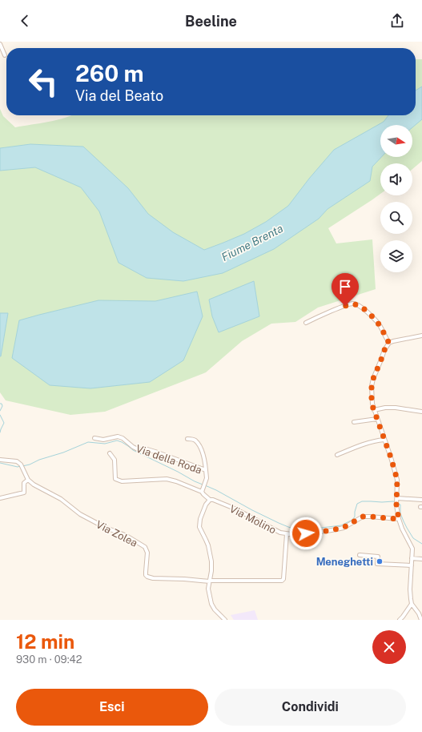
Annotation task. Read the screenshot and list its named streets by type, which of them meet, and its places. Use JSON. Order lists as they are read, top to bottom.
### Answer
{
  "streets": {
    "street": ["Via della Roda", "Via Molino", "Via Zolea"]
  },
  "water": ["Fiume Brenta"],
  "places": ["Meneghetti"],
  "north": "right",
  "page": {
    "header": "Beeline",
    "turn": ["260 m", "Via del Beato"],
    "heading": ["12 min", "930 m · 09:42"],
    "buttons": ["Esci", "Condividi"]
  }
}
